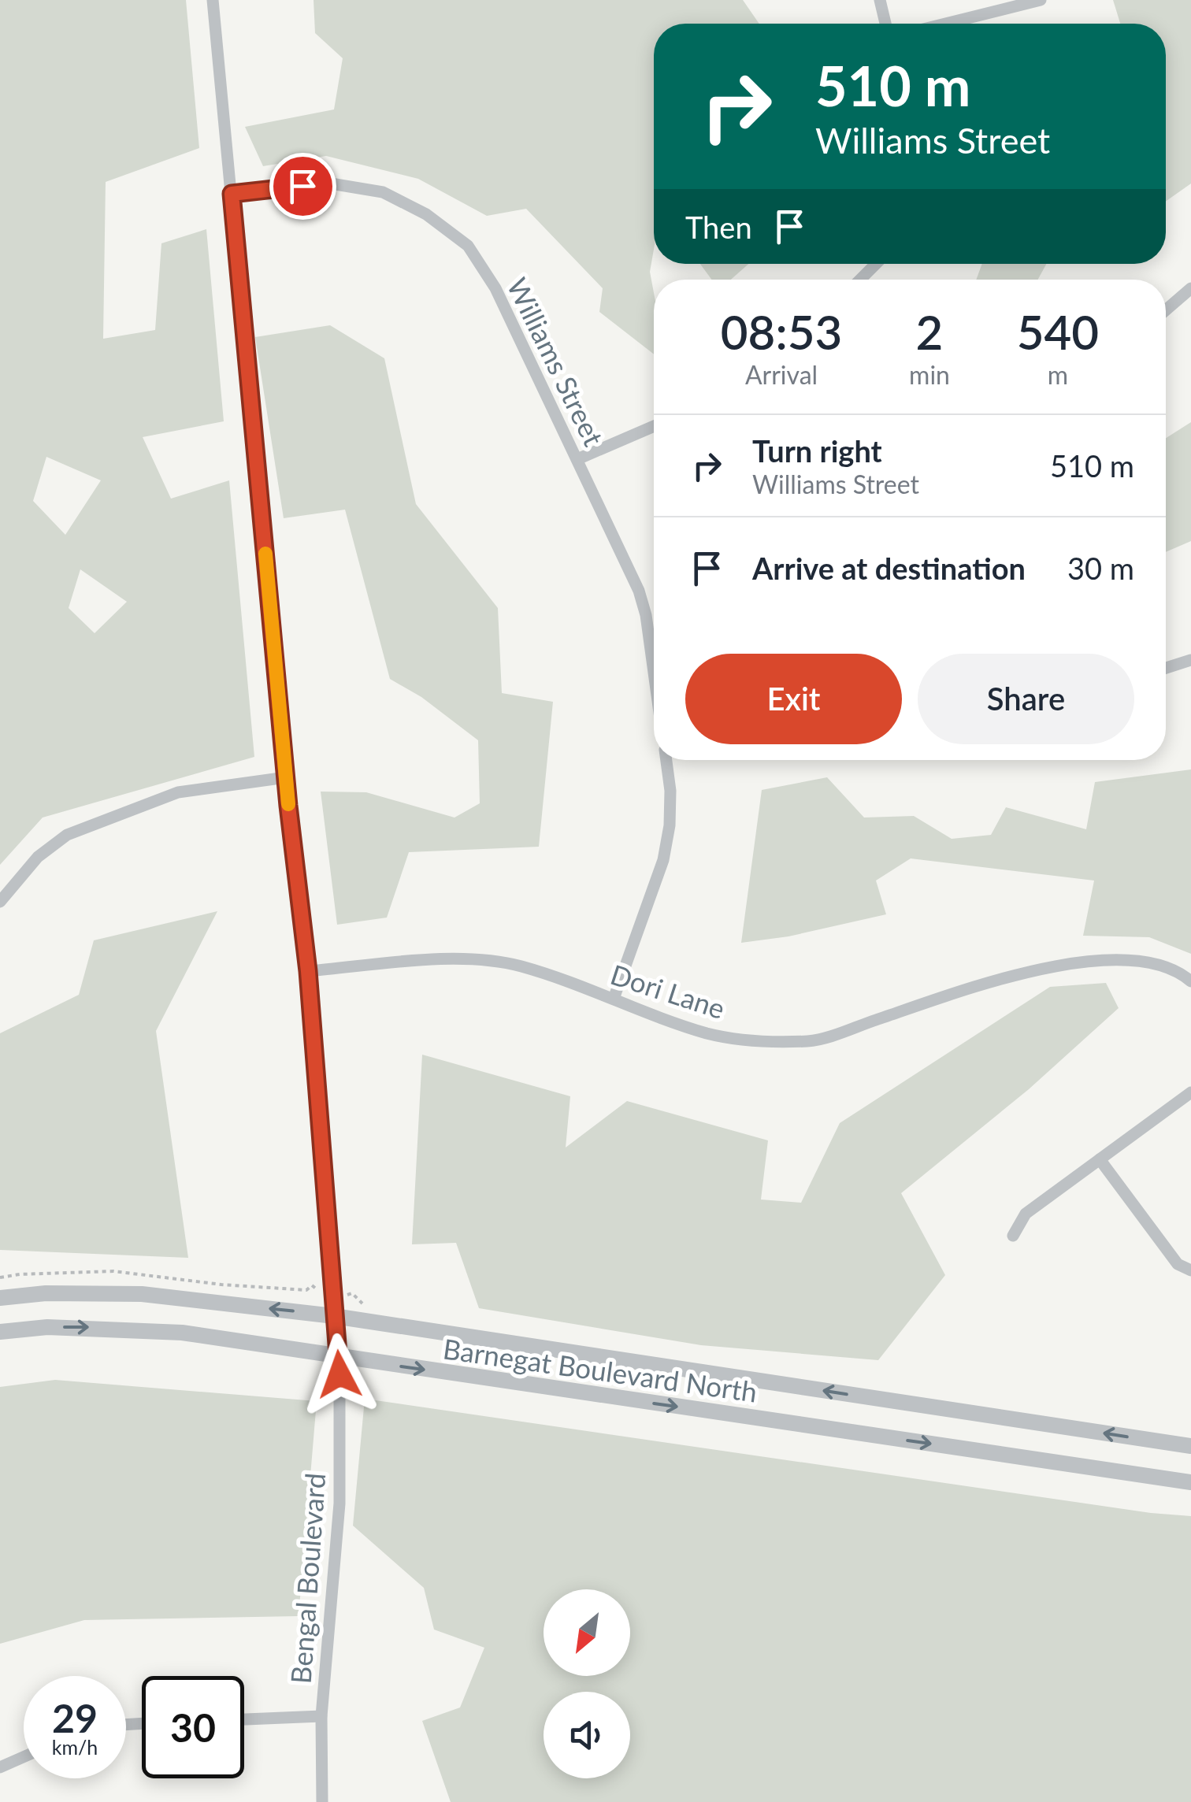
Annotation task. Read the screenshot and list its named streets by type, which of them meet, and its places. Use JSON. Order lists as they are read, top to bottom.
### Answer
{
  "streets": {
    "street": [
      "Williams Street",
      "Dori Lane",
      "Barnegat Boulevard North",
      "Bengal Boulevard"
    ]
  },
  "crossings": [
    ["Williams Street", "Bengal Boulevard"],
    ["Dori Lane", "Bengal Boulevard"],
    ["Barnegat Boulevard North", "Bengal Boulevard"]
  ],
  "north": "bottom left",
  "page": {
    "turn": ["510 m", "Williams Street"],
    "then": "Then",
    "eta": [
      "08:53",
      "Arrival",
      "2",
      "min",
      "540",
      "m"
    ],
    "list": [
      {
        "name": "Turn right",
        "note": "Williams Street",
        "value": "510 m"
      },
      {
        "name": "Arrive at destination",
        "value": "30 m"
      }
    ],
    "buttons": ["Exit", "Share"],
    "speed": "29 km/h",
    "limit": "30"
  }
}
